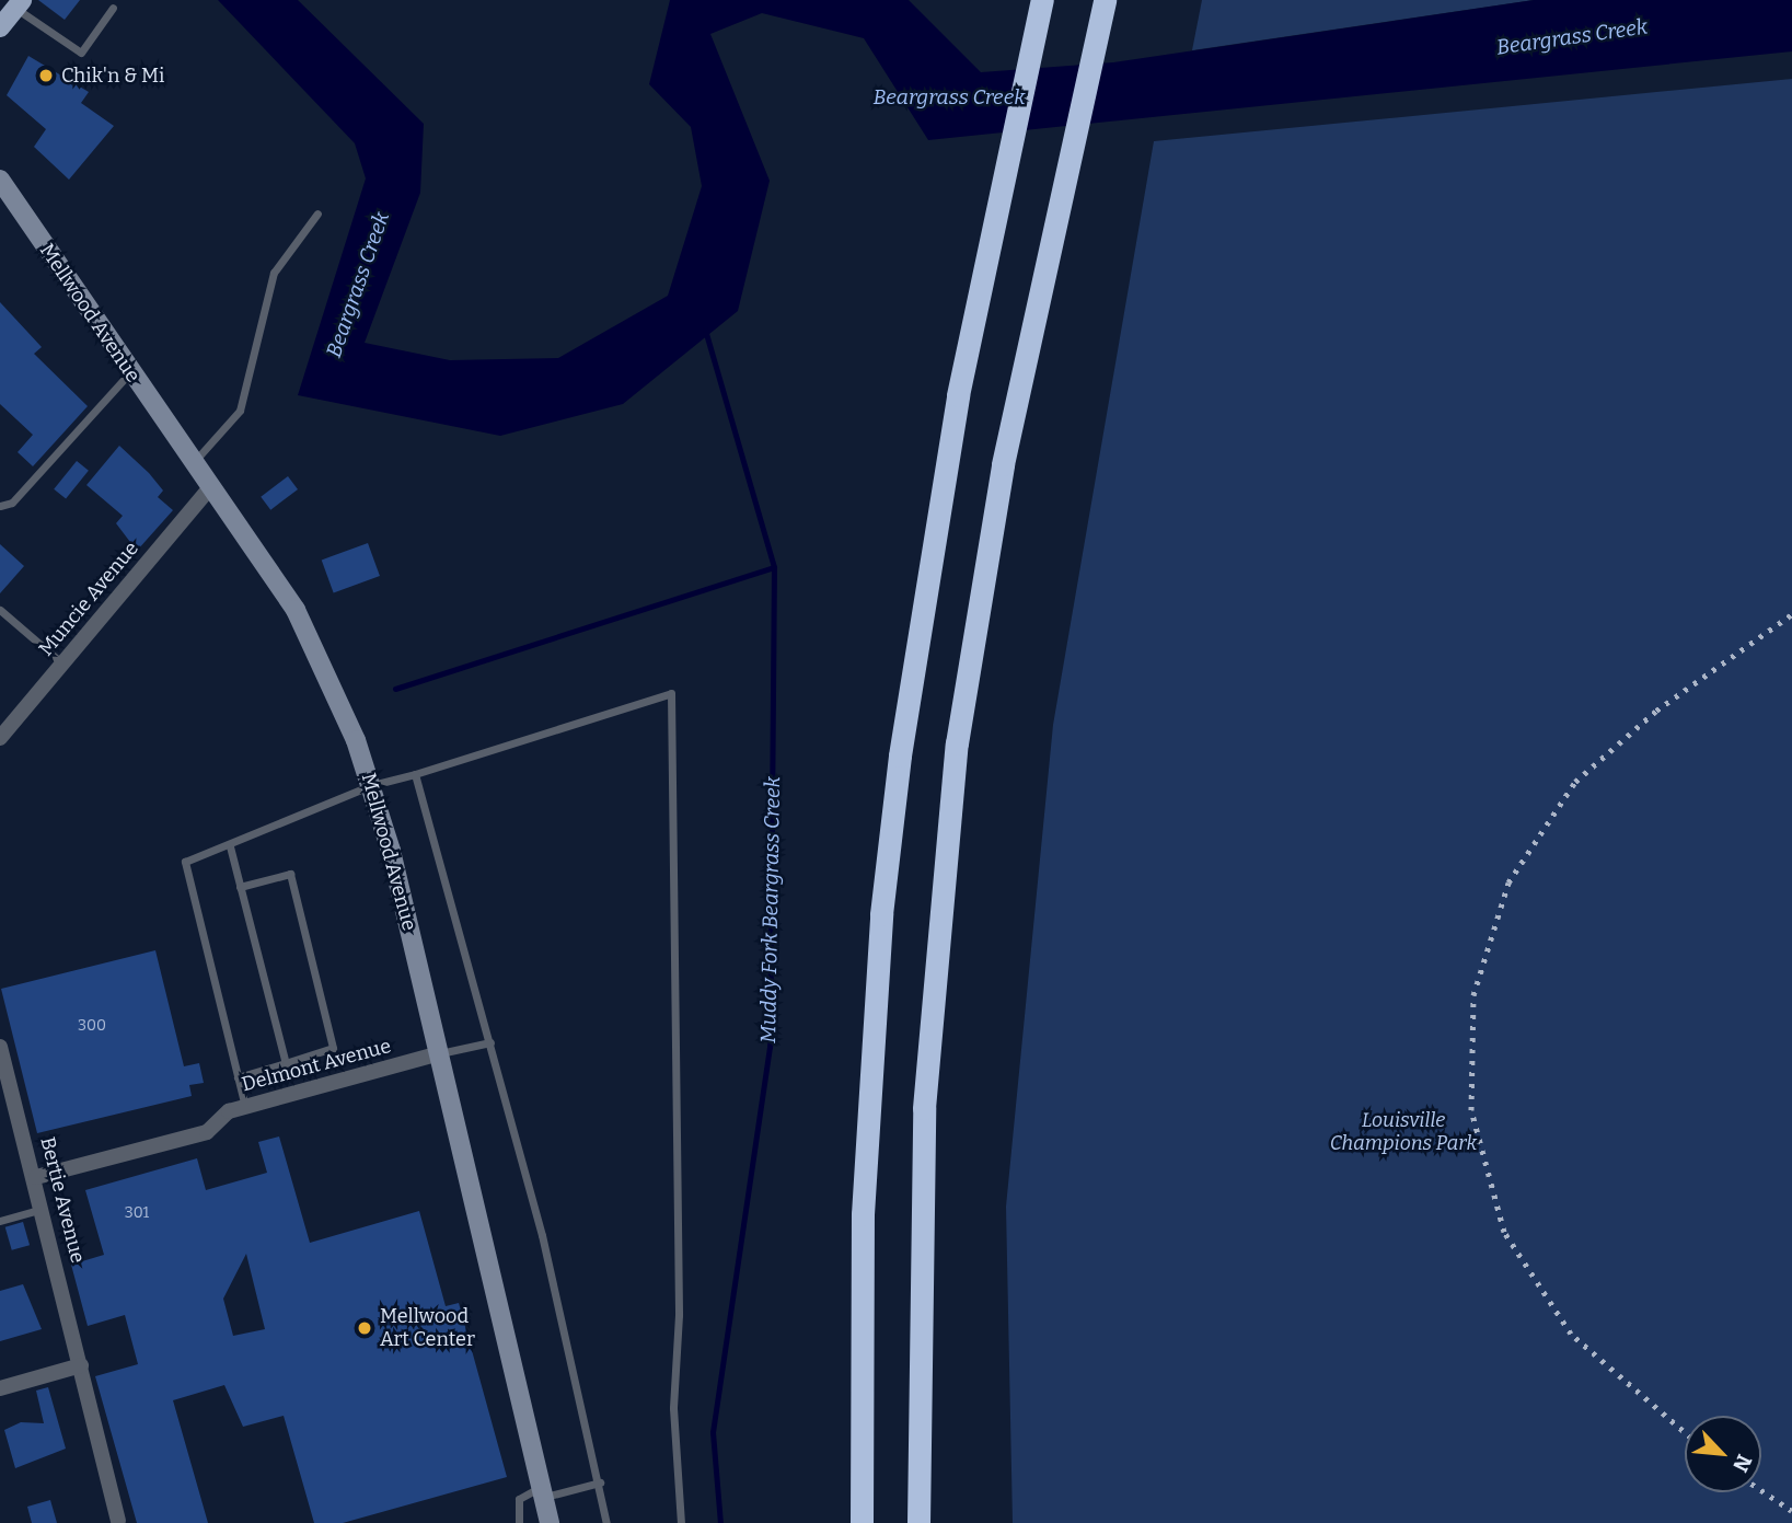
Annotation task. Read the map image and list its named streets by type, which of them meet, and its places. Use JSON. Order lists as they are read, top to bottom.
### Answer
{
  "streets": {
    "street": [
      "Mellwood Avenue",
      "Muncie Avenue",
      "Delmont Avenue",
      "Bertie Avenue"
    ]
  },
  "crossings": [
    ["Mellwood Avenue", "Muncie Avenue"],
    ["Mellwood Avenue", "Delmont Avenue"],
    ["Delmont Avenue", "Bertie Avenue"]
  ],
  "water": ["Beargrass Creek", "Muddy Fork Beargrass Creek"],
  "parks": ["Louisville Champions Park"],
  "places": ["Chik'n & Mi", "Mellwood Art Center"],
  "house_numbers": ["300", "301"],
  "north": "bottom right"
}
